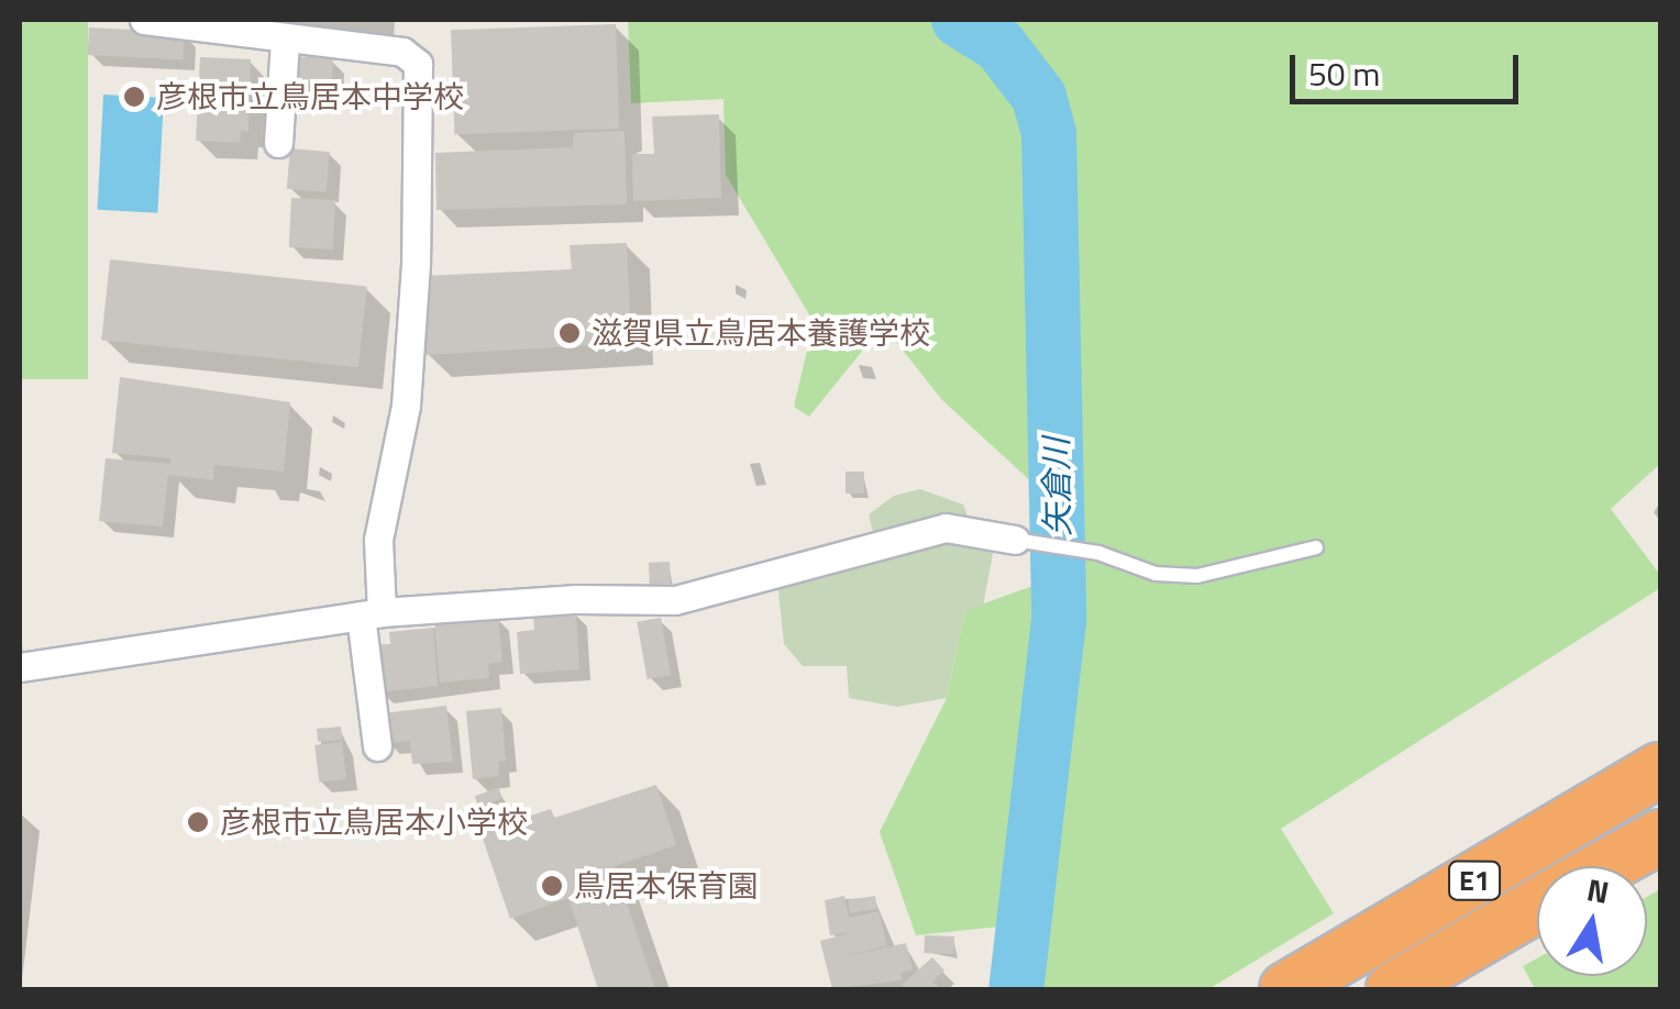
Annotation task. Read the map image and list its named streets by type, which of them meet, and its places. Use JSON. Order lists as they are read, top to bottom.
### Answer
{
  "streets": {
    "highway": ["E1"]
  },
  "water": ["矢倉川"],
  "places": [
    "彦根市立鳥居本中学校",
    "滋賀県立鳥居本養護学校",
    "彦根市立鳥居本小学校",
    "鳥居本保育園"
  ],
  "scale_bar": "50 m",
  "north": "top"
}
